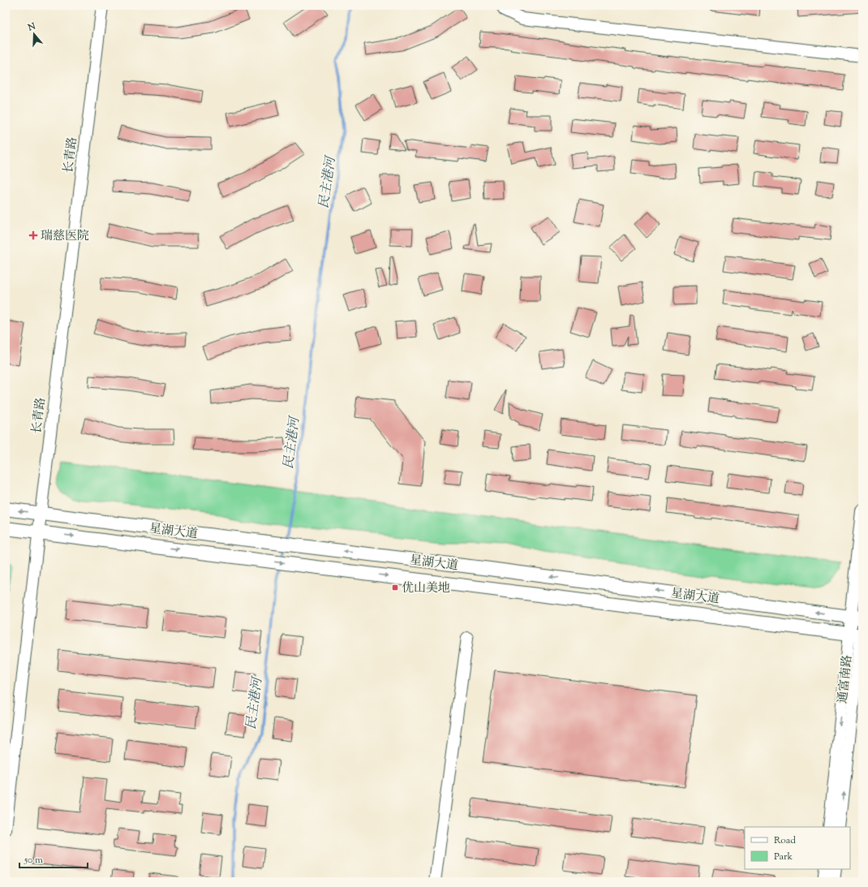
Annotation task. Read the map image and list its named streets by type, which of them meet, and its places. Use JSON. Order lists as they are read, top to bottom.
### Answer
{
  "streets": {
    "main road": ["星湖大道", "通富南路"],
    "street": ["长青路"]
  },
  "crossings": [
    ["长青路", "星湖大道"],
    ["星湖大道", "通富南路"]
  ],
  "water": ["民主港河"],
  "places": {
    "health": ["瑞慈医院"],
    "transit": ["优山美地"]
  },
  "legend": ["Road", "Park"],
  "scale_bar": "50 m",
  "north": "top"
}
